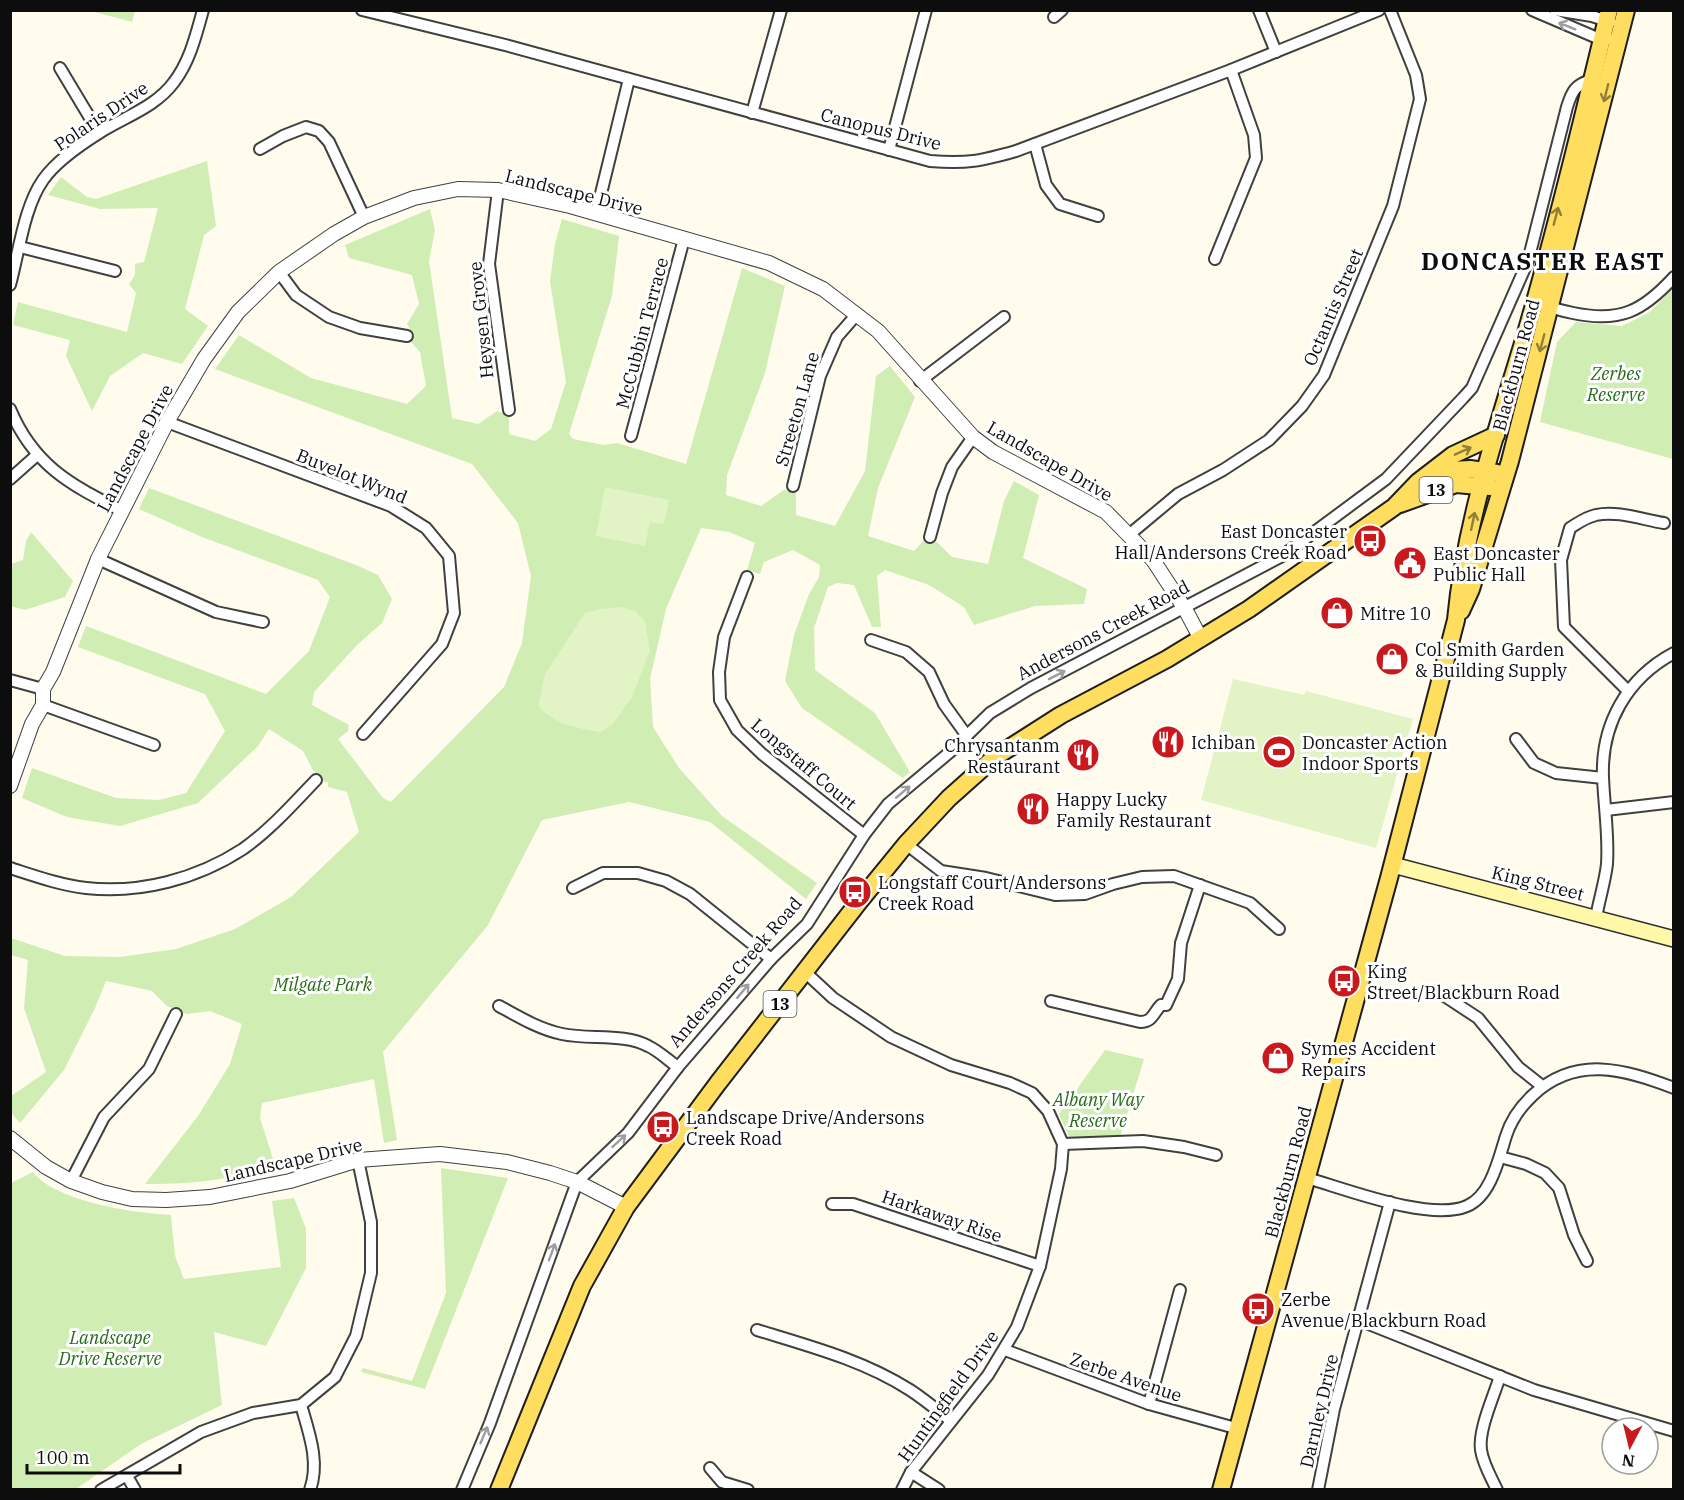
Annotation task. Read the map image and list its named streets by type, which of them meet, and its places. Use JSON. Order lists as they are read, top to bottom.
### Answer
{
  "streets": {
    "main road": ["Blackburn Road", "13", "King Street"],
    "street": [
      "Polaris Drive",
      "Canopus Drive",
      "Landscape Drive",
      "Octantis Street",
      "Heysen Grove",
      "McCubbin Terrace",
      "Streeton Lane",
      "Buvelot Wynd",
      "Andersons Creek Road",
      "Longstaff Court",
      "Harkaway Rise",
      "Zerbe Avenue",
      "Huntingfield Drive",
      "Darnley Drive"
    ]
  },
  "crossings": [
    ["Landscape Drive", "Octantis Street"],
    ["Landscape Drive", "Heysen Grove"],
    ["Landscape Drive", "McCubbin Terrace"],
    ["Landscape Drive", "Streeton Lane"],
    ["Landscape Drive", "Buvelot Wynd"],
    ["Landscape Drive", "13"],
    ["Landscape Drive", "Andersons Creek Road"],
    ["Blackburn Road", "13"],
    ["Blackburn Road", "Andersons Creek Road"],
    ["Blackburn Road", "King Street"],
    ["Blackburn Road", "Zerbe Avenue"],
    ["Andersons Creek Road", "Longstaff Court"],
    ["Harkaway Rise", "Huntingfield Drive"],
    ["Zerbe Avenue", "Huntingfield Drive"]
  ],
  "one_way": ["Andersons Creek Road"],
  "districts": ["DONCASTER EAST"],
  "parks": [
    "Zerbes Reserve",
    "Milgate Park",
    "Albany Way Reserve",
    "Landscape Drive Reserve"
  ],
  "places": {
    "bus stop": [
      "East Doncaster Hall/Andersons Creek Road",
      "Longstaff Court/Andersons Creek Road",
      "King Street/Blackburn Road",
      "Landscape Drive/Andersons Creek Road",
      "Zerbe Avenue/Blackburn Road"
    ],
    "public building": ["East Doncaster Public Hall"],
    "shop": ["Mitre 10", "Col Smith Garden & Building Supply", "Symes Accident Repairs"],
    "restaurant": ["Ichiban", "Chrysantanm Restaurant", "Happy Lucky Family Restaurant"],
    "sports": ["Doncaster Action Indoor Sports"]
  },
  "scale_bar": "100 m",
  "north": "bottom"
}
